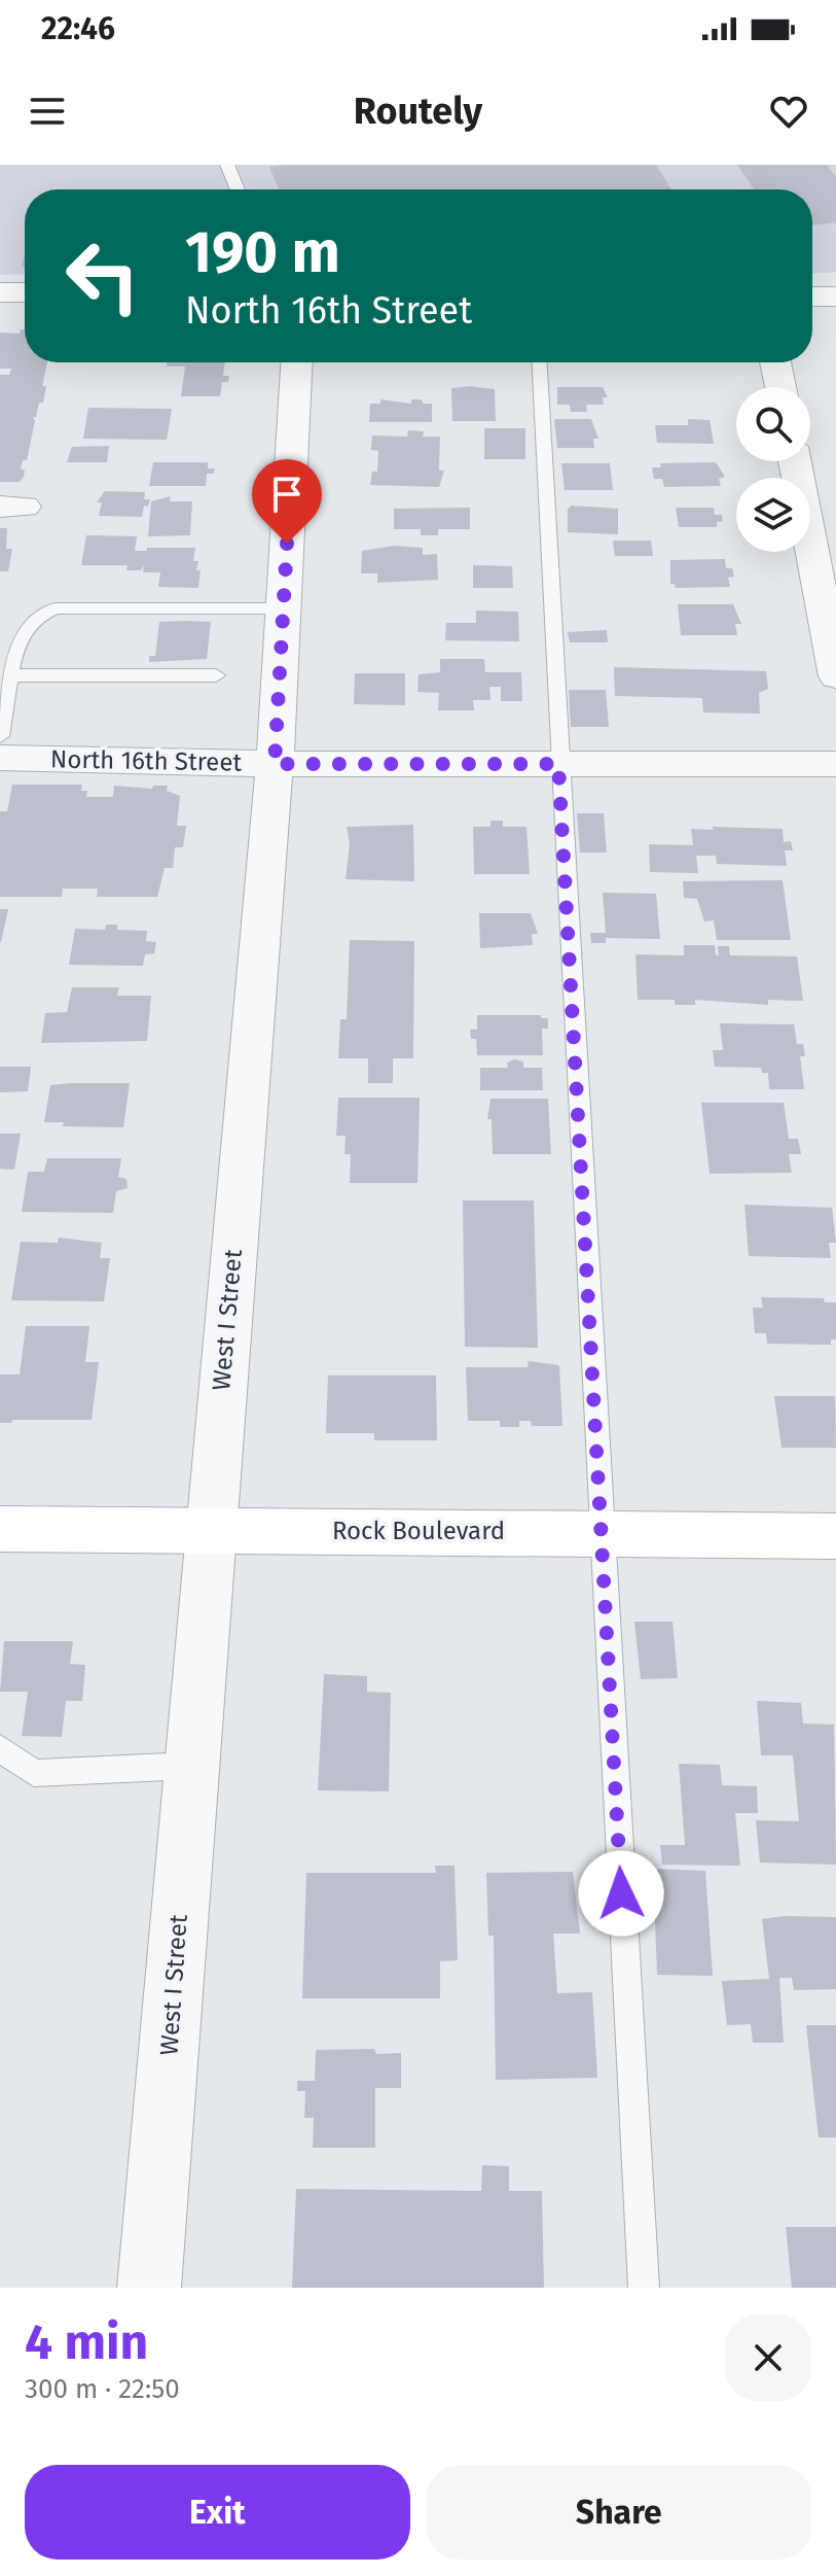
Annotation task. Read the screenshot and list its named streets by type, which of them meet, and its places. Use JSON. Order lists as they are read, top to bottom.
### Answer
{
  "streets": {
    "main road": ["Rock Boulevard"],
    "street": ["North 16th Street", "West I Street"]
  },
  "crossings": [
    ["North 16th Street", "West I Street"],
    ["West I Street", "Rock Boulevard"]
  ],
  "page": {
    "status": "22:46",
    "header": "Routely",
    "turn": ["190 m", "North 16th Street"],
    "heading": ["4 min", "300 m · 22:50"],
    "buttons": ["Exit", "Share"]
  }
}
